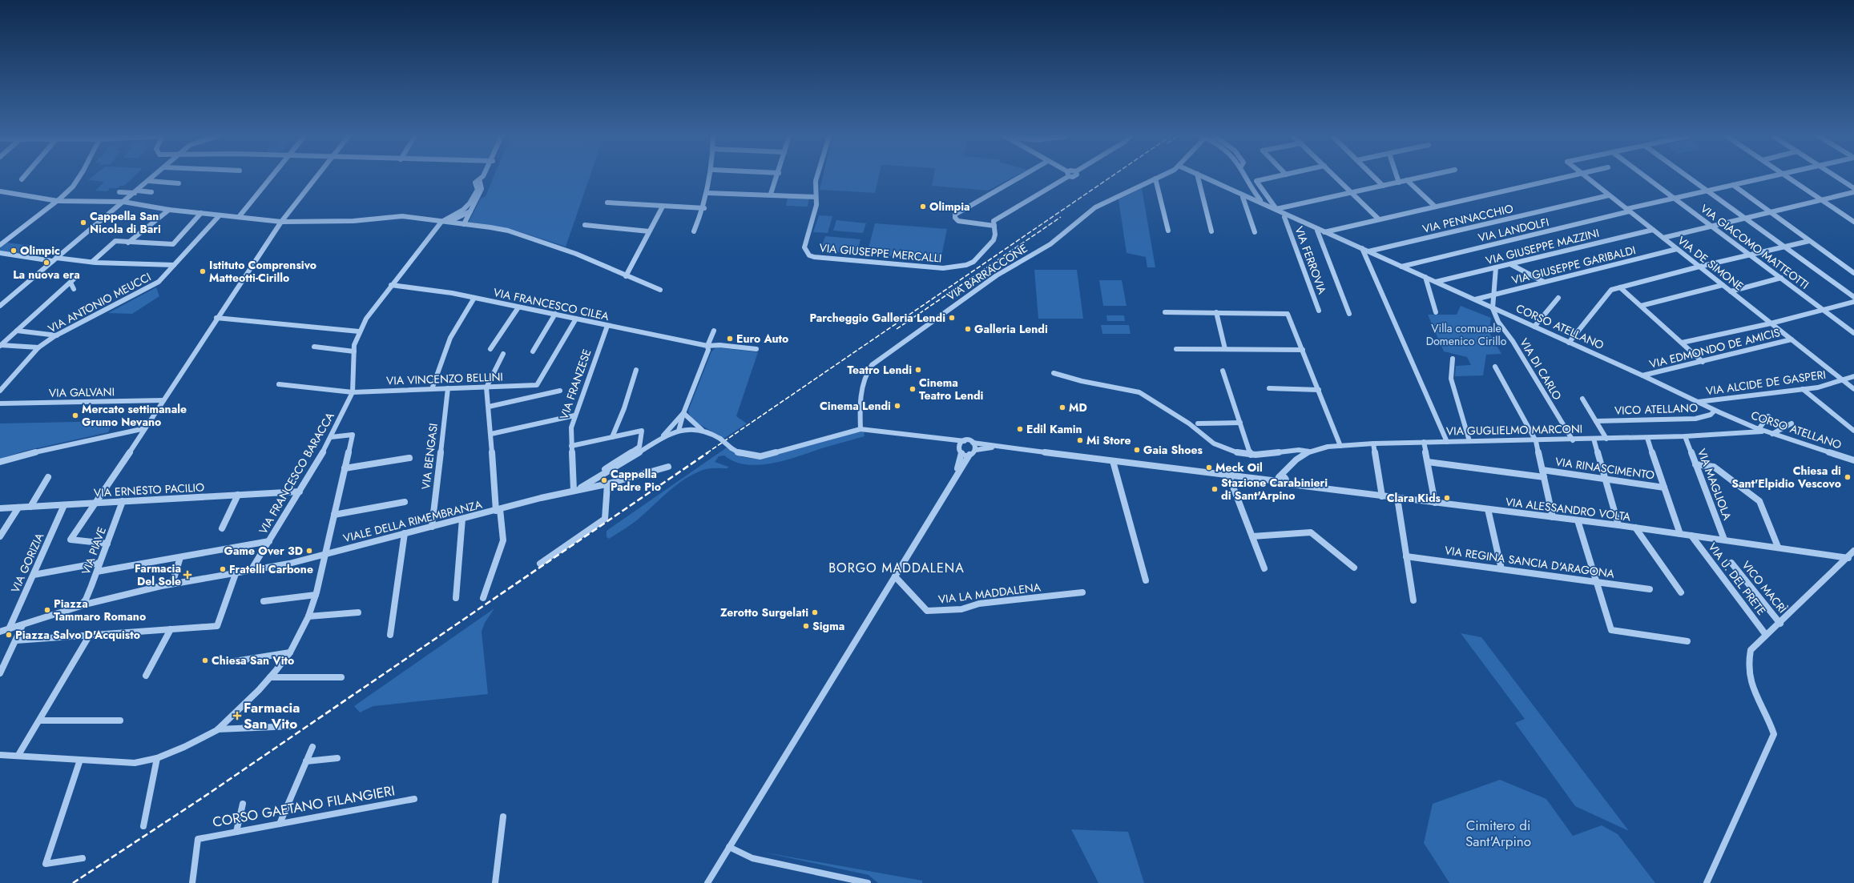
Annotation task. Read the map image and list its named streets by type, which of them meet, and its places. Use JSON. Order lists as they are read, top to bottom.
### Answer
{
  "streets": {
    "street": [
      "VIA PENNACCHIO",
      "VIA LANDOLFI",
      "VIA GIUSEPPE MAZZINI",
      "VIA GIACOMO MATTEOTTI",
      "VIA GIUSEPPE MERCALLI",
      "VIA FERROVIA",
      "VIA DE SIMONE",
      "VIA GIUSEPPE GARIBALDI",
      "VIA BARRACCONE",
      "VIA ANTONIO MEUCCI",
      "VIA FRANCESCO CILEA",
      "CORSO ATELLANO",
      "VIA EDMONDO DE AMICIS",
      "VIA DI CARLO",
      "VIA VINCENZO BELLINI",
      "VIA ALCIDE DE GASPERI",
      "VIA FRANZESE",
      "VIA GALVANI",
      "VICO ATELLANO",
      "VIA GUGLIELMO MARCONI",
      "VIA BENGASI",
      "VIA RINASCIMENTO",
      "VIA FRANCESCO BARACCA",
      "VIA MAGLIOLA",
      "VIA ERNESTO PACILIO",
      "VIA ALESSANDRO VOLTA",
      "VIALE DELLA RIMEMBRANZA",
      "VIA PIAVE",
      "VIA REGINA SANCIA D'ARAGONA",
      "VIA GORIZIA",
      "VIA U. DEL PRETE",
      "VICO MACRÌ",
      "VIA LA MADDALENA",
      "CORSO GAETANO FILANGIERI"
    ]
  },
  "crossings": [
    ["VIA PENNACCHIO", "VIA DE SIMONE"],
    ["VIA PENNACCHIO", "CORSO ATELLANO"],
    ["VIA LANDOLFI", "VIA GIACOMO MATTEOTTI"],
    ["VIA LANDOLFI", "VIA DE SIMONE"],
    ["VIA LANDOLFI", "CORSO ATELLANO"],
    ["VIA GIUSEPPE MAZZINI", "VIA DE SIMONE"],
    ["VIA GIUSEPPE MAZZINI", "CORSO ATELLANO"],
    ["VIA DE SIMONE", "VIA GIUSEPPE GARIBALDI"],
    ["VIA DE SIMONE", "VIA EDMONDO DE AMICIS"],
    ["VIA DE SIMONE", "VIA ALCIDE DE GASPERI"],
    ["VIA GIUSEPPE GARIBALDI", "CORSO ATELLANO"],
    ["VIA BARRACCONE", "VIALE DELLA RIMEMBRANZA"],
    ["VIA FRANCESCO CILEA", "VIA VINCENZO BELLINI"],
    ["VIA FRANCESCO CILEA", "VIA FRANZESE"],
    ["VIA FRANCESCO CILEA", "VIA FRANCESCO BARACCA"],
    ["CORSO ATELLANO", "VIA EDMONDO DE AMICIS"],
    ["CORSO ATELLANO", "VIA DI CARLO"],
    ["CORSO ATELLANO", "VIA ALCIDE DE GASPERI"],
    ["CORSO ATELLANO", "VICO ATELLANO"],
    ["CORSO ATELLANO", "VIA GUGLIELMO MARCONI"],
    ["VIA DI CARLO", "VIA GUGLIELMO MARCONI"],
    ["VIA VINCENZO BELLINI", "VIA BENGASI"],
    ["VIA VINCENZO BELLINI", "VIA FRANCESCO BARACCA"],
    ["VIA FRANZESE", "VIALE DELLA RIMEMBRANZA"],
    ["VIA GUGLIELMO MARCONI", "VIA MAGLIOLA"],
    ["VIA GUGLIELMO MARCONI", "VIA ALESSANDRO VOLTA"],
    ["VIA BENGASI", "VIALE DELLA RIMEMBRANZA"],
    ["VIA FRANCESCO BARACCA", "VIA ERNESTO PACILIO"],
    ["VIA FRANCESCO BARACCA", "VIALE DELLA RIMEMBRANZA"],
    ["VIA MAGLIOLA", "VIA ALESSANDRO VOLTA"],
    ["VIA ERNESTO PACILIO", "VIA PIAVE"],
    ["VIA ERNESTO PACILIO", "VIA GORIZIA"],
    ["VIA ALESSANDRO VOLTA", "VIA U. DEL PRETE"],
    ["VIALE DELLA RIMEMBRANZA", "VIA PIAVE"],
    ["VIALE DELLA RIMEMBRANZA", "VIA GORIZIA"]
  ],
  "districts": ["BORGO MADDALENA"],
  "parks": ["Villa comunale Domenico Cirillo", "Cimitero di Sant'Arpino"],
  "places": {
    "other": [
      "Olimpia",
      "Cappella San Nicola di Bari",
      "Olimpic",
      "La nuova era",
      "Istituto Comprensivo Matteotti-Cirillo",
      "Parcheggio Galleria Lendi",
      "Galleria Lendi",
      "Euro Auto",
      "Teatro Lendi",
      "Cinema Teatro Lendi",
      "Cinema Lendi",
      "MD",
      "Mercato settimanale Grumo Nevano",
      "Edil Kamin",
      "Mi Store",
      "Gaia Shoes",
      "Meck Oil",
      "Chiesa di Sant'Elpidio Vescovo",
      "Cappella Padre Pio",
      "Stazione Carabinieri di Sant'Arpino",
      "Clara Kids",
      "Game Over 3D",
      "Fratelli Carbone",
      "Piazza Tammaro Romano",
      "Zerotto Surgelati",
      "Sigma",
      "Piazza Salvo D'Acquisto",
      "Chiesa San Vito"
    ],
    "health": ["Farmacia Del Sole", "Farmacia San Vito"]
  }
}
